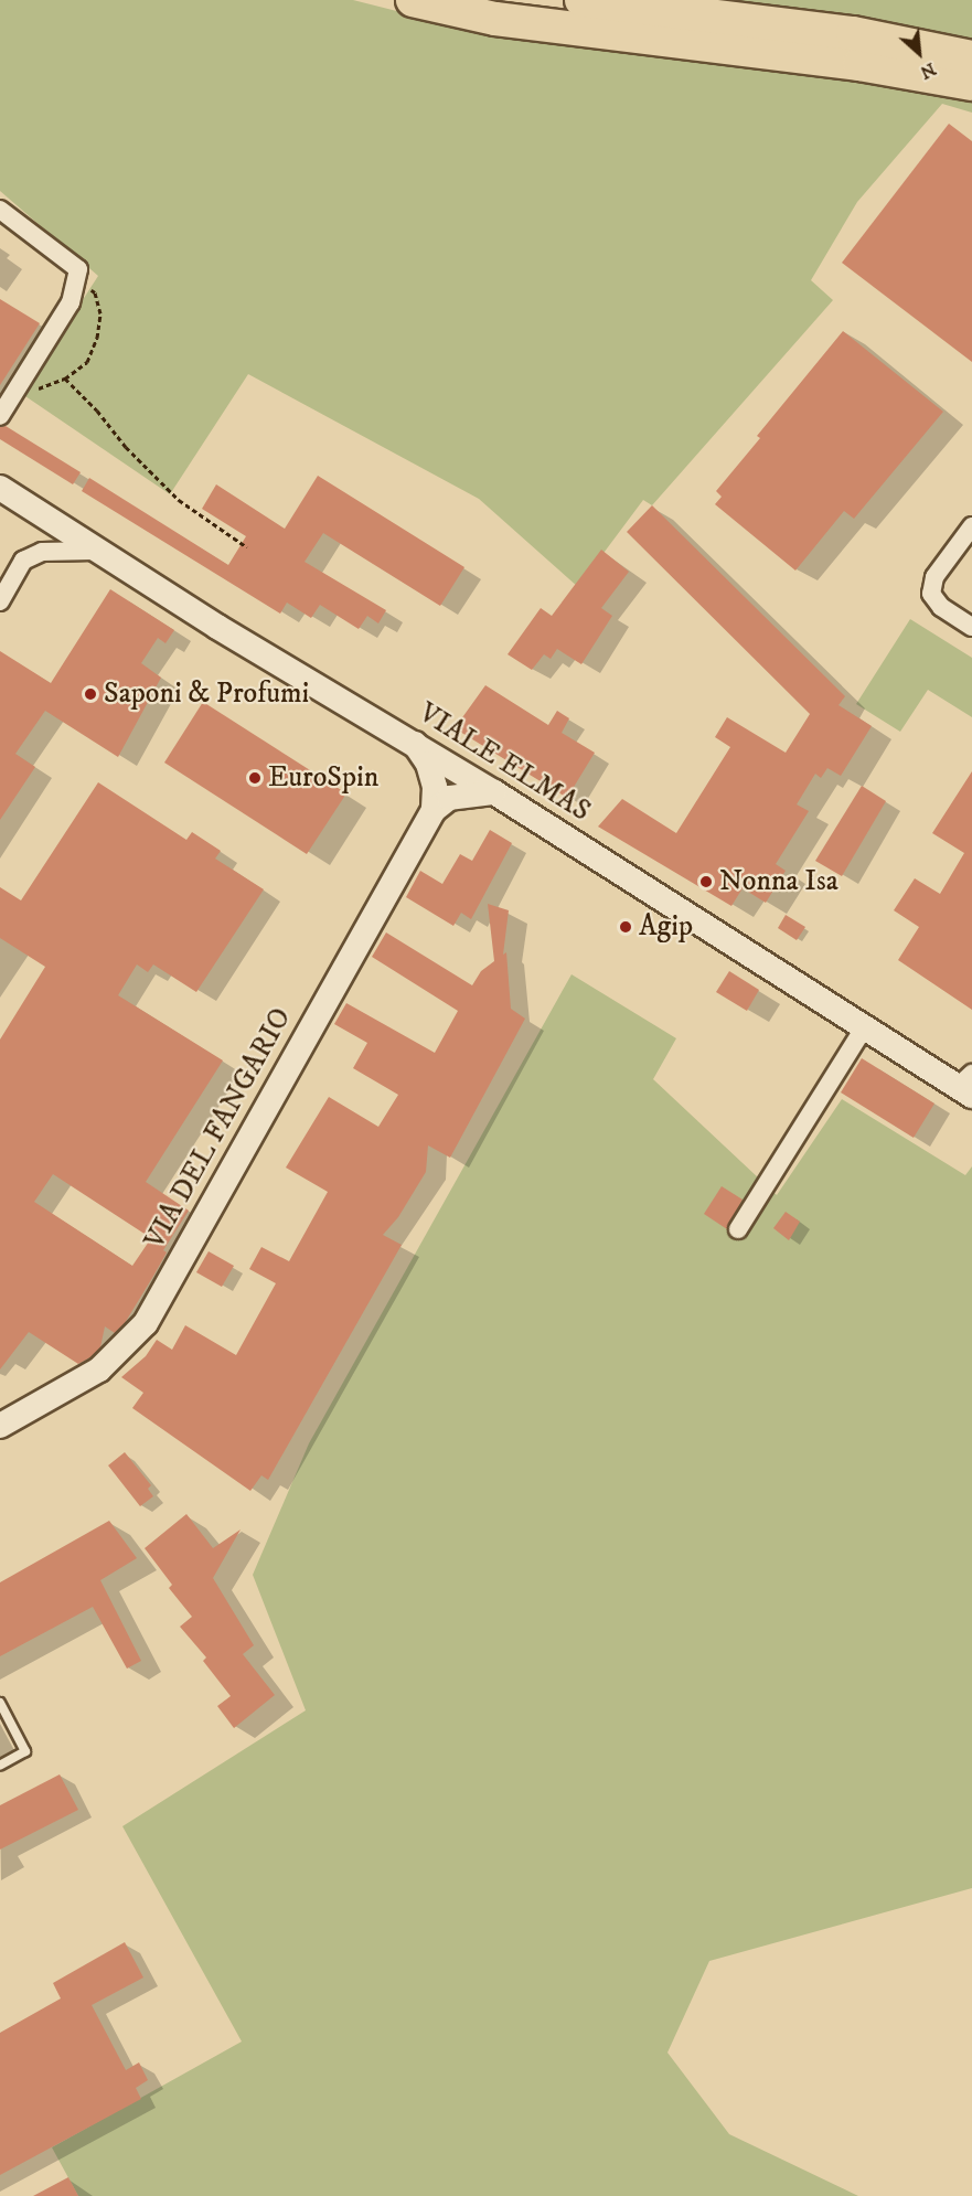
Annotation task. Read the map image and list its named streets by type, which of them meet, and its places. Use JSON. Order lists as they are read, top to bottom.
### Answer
{
  "streets": {
    "main road": ["VIALE ELMAS", "VIA DEL FANGARIO"]
  },
  "places": [
    "Saponi & Profumi",
    "EuroSpin",
    "Nonna Isa",
    "Agip"
  ],
  "north": "bottom right"
}
